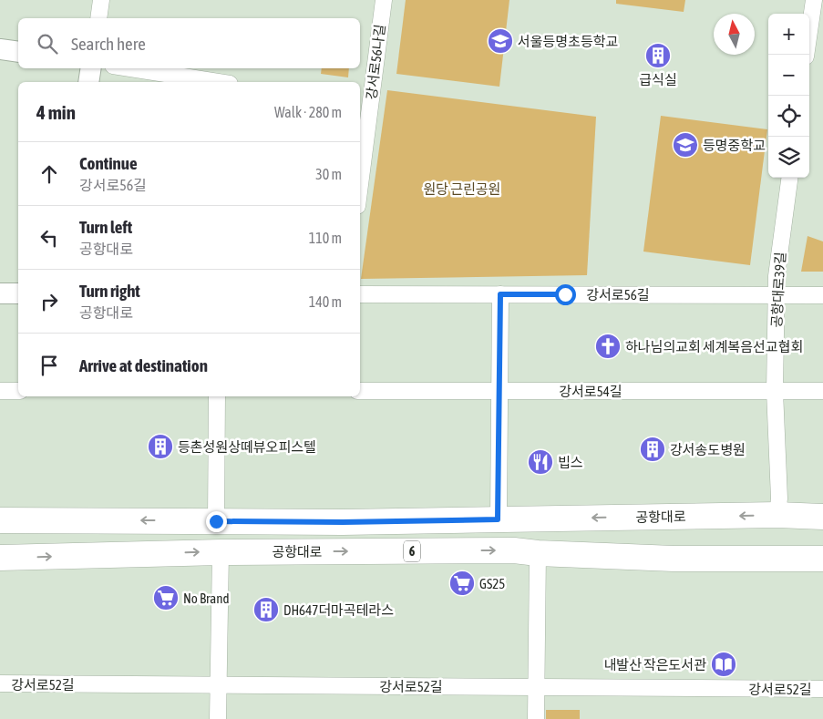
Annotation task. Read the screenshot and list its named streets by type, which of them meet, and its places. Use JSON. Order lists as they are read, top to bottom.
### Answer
{
  "streets": {
    "main road": ["공항대로", "6"],
    "street": [
      "강서로56나길",
      "공항대로39길",
      "강서로56길",
      "강서로54길",
      "강서로52길"
    ]
  },
  "crossings": [
    ["공항대로39길", "강서로56길"],
    ["공항대로39길", "강서로54길"],
    ["공항대로39길", "공항대로"]
  ],
  "parks": ["원당 근린공원"],
  "places": {
    "school or university": ["서울등명초등학교", "등명중학교"],
    "building": [
      "급식실",
      "등촌성원상떼뷰오피스텔",
      "강서송도병원",
      "DH647더마곡테라스"
    ],
    "church": ["하나님의교회 세계복음선교협회"],
    "restaurant": ["빕스"],
    "supermarket": ["GS25", "No Brand"],
    "library": ["내발산 작은도서관"]
  },
  "north": "top",
  "page": {
    "map_buttons": ["+", "−"],
    "search": "Search here",
    "heading": ["4 min", "Walk · 280 m"],
    "list": [
      ["Continue", "강서로56길", "30 m"],
      ["Turn left", "공항대로", "110 m"],
      ["Turn right", "공항대로", "140 m"],
      "Arrive at destination"
    ]
  }
}
